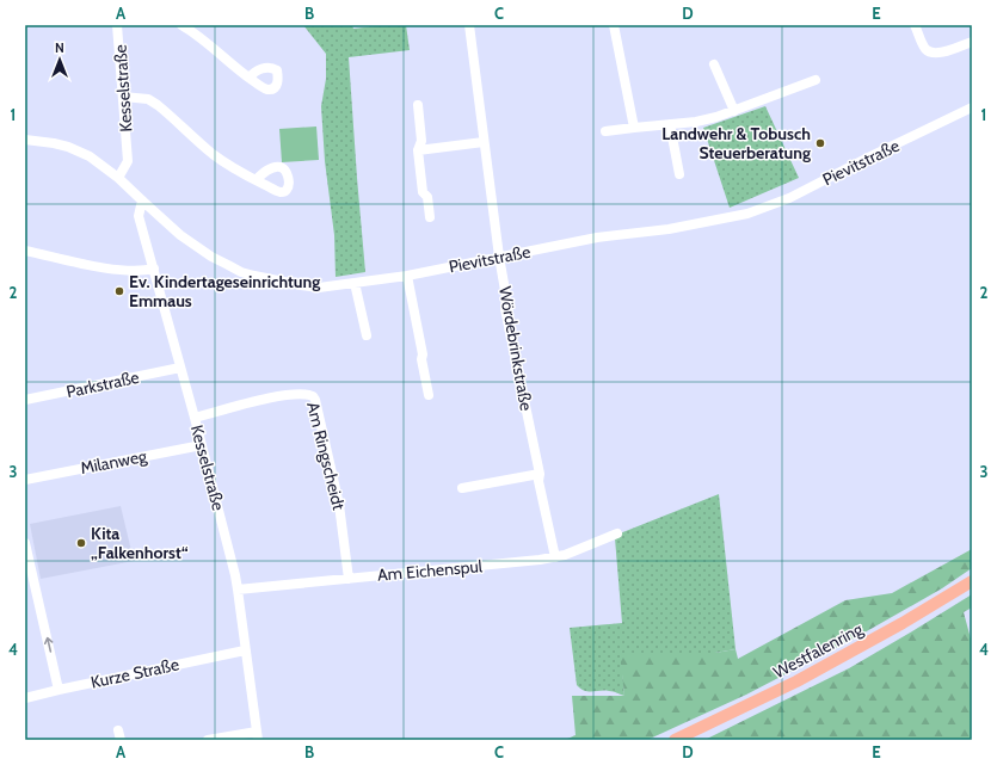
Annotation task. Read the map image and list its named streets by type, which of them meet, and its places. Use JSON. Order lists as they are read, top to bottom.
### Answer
{
  "streets": {
    "main road": ["Westfalenring"],
    "street": [
      "Kesselstraße",
      "Pievitstraße",
      "Wördebrinkstraße",
      "Parkstraße",
      "Am Ringscheidt",
      "Milanweg",
      "Am Eichenspul",
      "Kurze Straße"
    ]
  },
  "crossings": [
    ["Kesselstraße", "Pievitstraße"],
    ["Kesselstraße", "Parkstraße"],
    ["Kesselstraße", "Am Ringscheidt"],
    ["Kesselstraße", "Milanweg"],
    ["Kesselstraße", "Am Eichenspul"],
    ["Kesselstraße", "Kurze Straße"],
    ["Pievitstraße", "Wördebrinkstraße"],
    ["Wördebrinkstraße", "Am Eichenspul"],
    ["Am Ringscheidt", "Am Eichenspul"]
  ],
  "places": ["Landwehr & Tobusch Steuerberatung", "Ev. Kindertageseinrichtung Emmaus", "Kita „Falkenhorst“"],
  "north": "top",
  "grid": {
    "columns": [
      "A",
      "B",
      "C",
      "D",
      "E"
    ],
    "rows": [
      "1",
      "2",
      "3",
      "4"
    ]
  }
}
